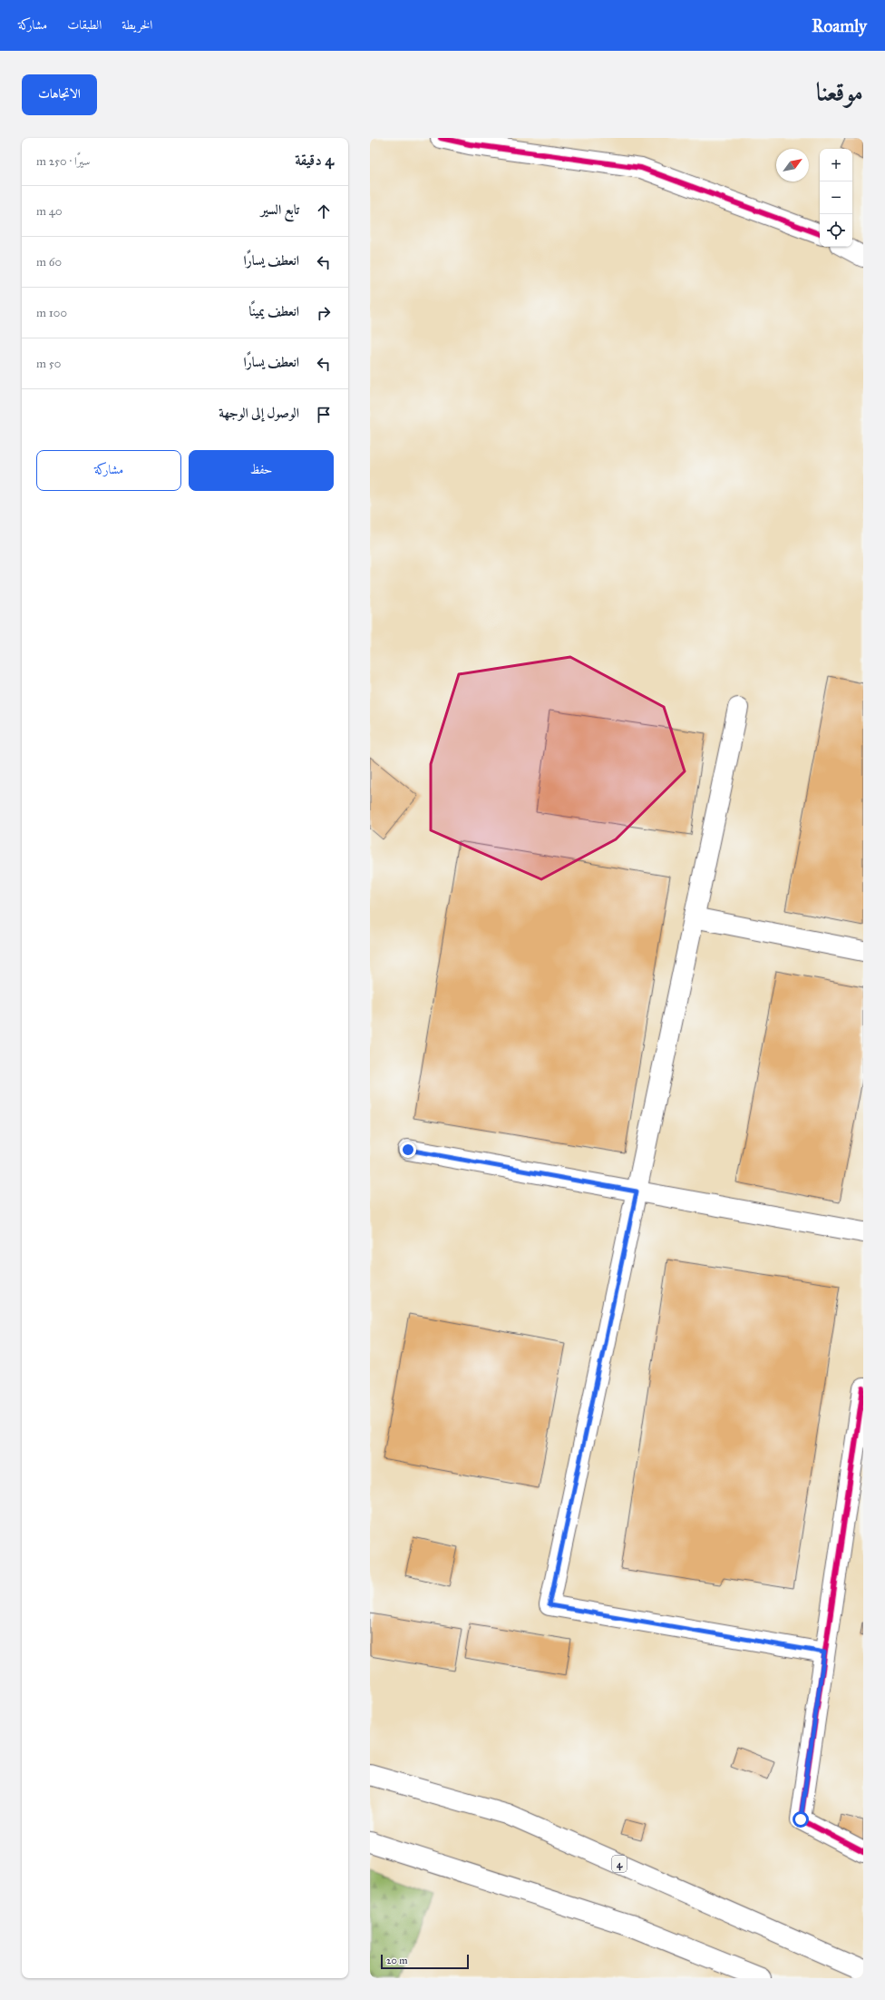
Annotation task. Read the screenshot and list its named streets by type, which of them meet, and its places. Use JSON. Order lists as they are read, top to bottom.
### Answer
{
  "streets": {
    "main road": ["4"]
  },
  "scale_bar": "20 m",
  "north": "top right",
  "page": {
    "header": "Roamly",
    "nav": ["الخريطة", "الطبقات", "مشاركة"],
    "title": "موقعنا",
    "buttons": [
      "الاتجاهات",
      ["حفظ", "مشاركة"]
    ],
    "heading": ["4 دقيقة", "سيرًا · 250 m"],
    "map_buttons": ["+", "−"],
    "list": [
      ["تابع السير", "40 m"],
      ["انعطف يسارًا", "60 m"],
      ["انعطف يمينًا", "100 m"],
      ["انعطف يسارًا", "50 m"],
      "الوصول إلى الوجهة"
    ],
    "scale": "20 m"
  }
}
